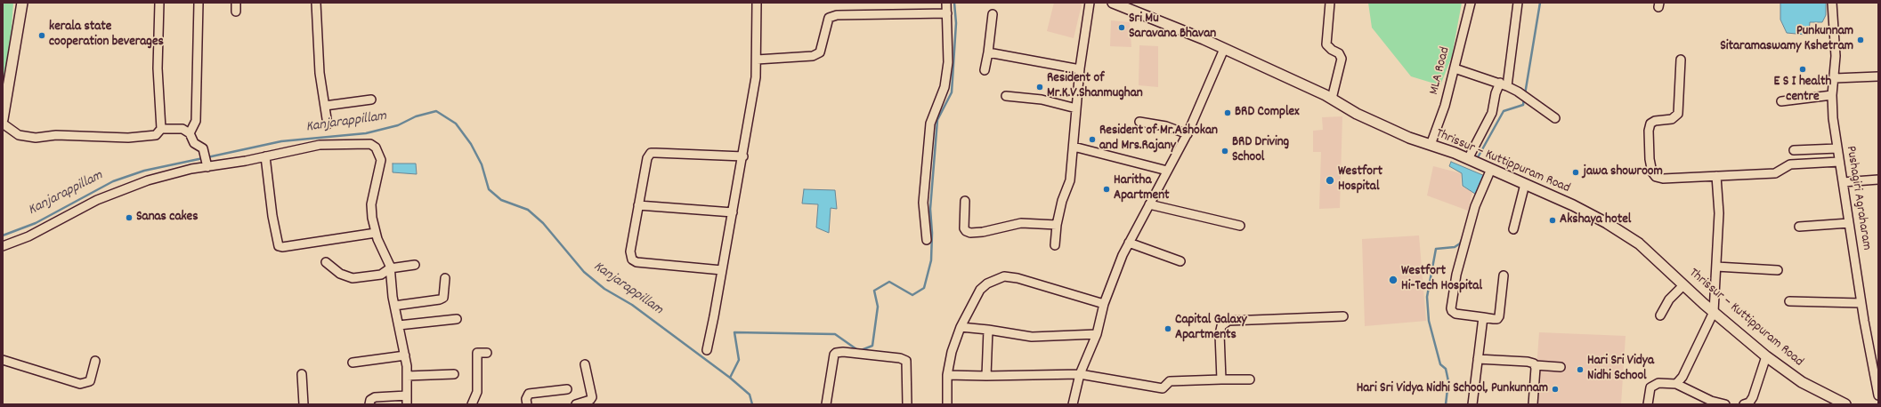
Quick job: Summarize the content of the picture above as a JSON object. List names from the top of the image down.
{
  "streets": {
    "main road": ["Thrissur – Kuttippuram Road"],
    "street": ["MLA Road", "Pushagiri Agraharam"]
  },
  "crossings": [
    ["MLA Road", "Thrissur – Kuttippuram Road"]
  ],
  "water": ["Kanjarappillam"],
  "places": [
    "Sri Mu Saravana Bhavan",
    "kerala state cooperation beverages",
    "Punkunnam Sitaramaswamy Kshetram",
    "E S I health centre",
    "Resident of Mr.K.V.Shanmughan",
    "BRD Complex",
    "Resident of Mr.Ashokan and Mrs.Rajany",
    "BRD Driving School",
    "jawa showroom",
    "Westfort Hospital",
    "Haritha Apartment",
    "Sanas cakes",
    "Akshaya hotel",
    "Westfort Hi-Tech Hospital",
    "Capital Galaxy Apartments",
    "Hari Sri Vidya Nidhi School",
    "Hari Sri Vidya Nidhi School, Punkunnam"
  ]
}
